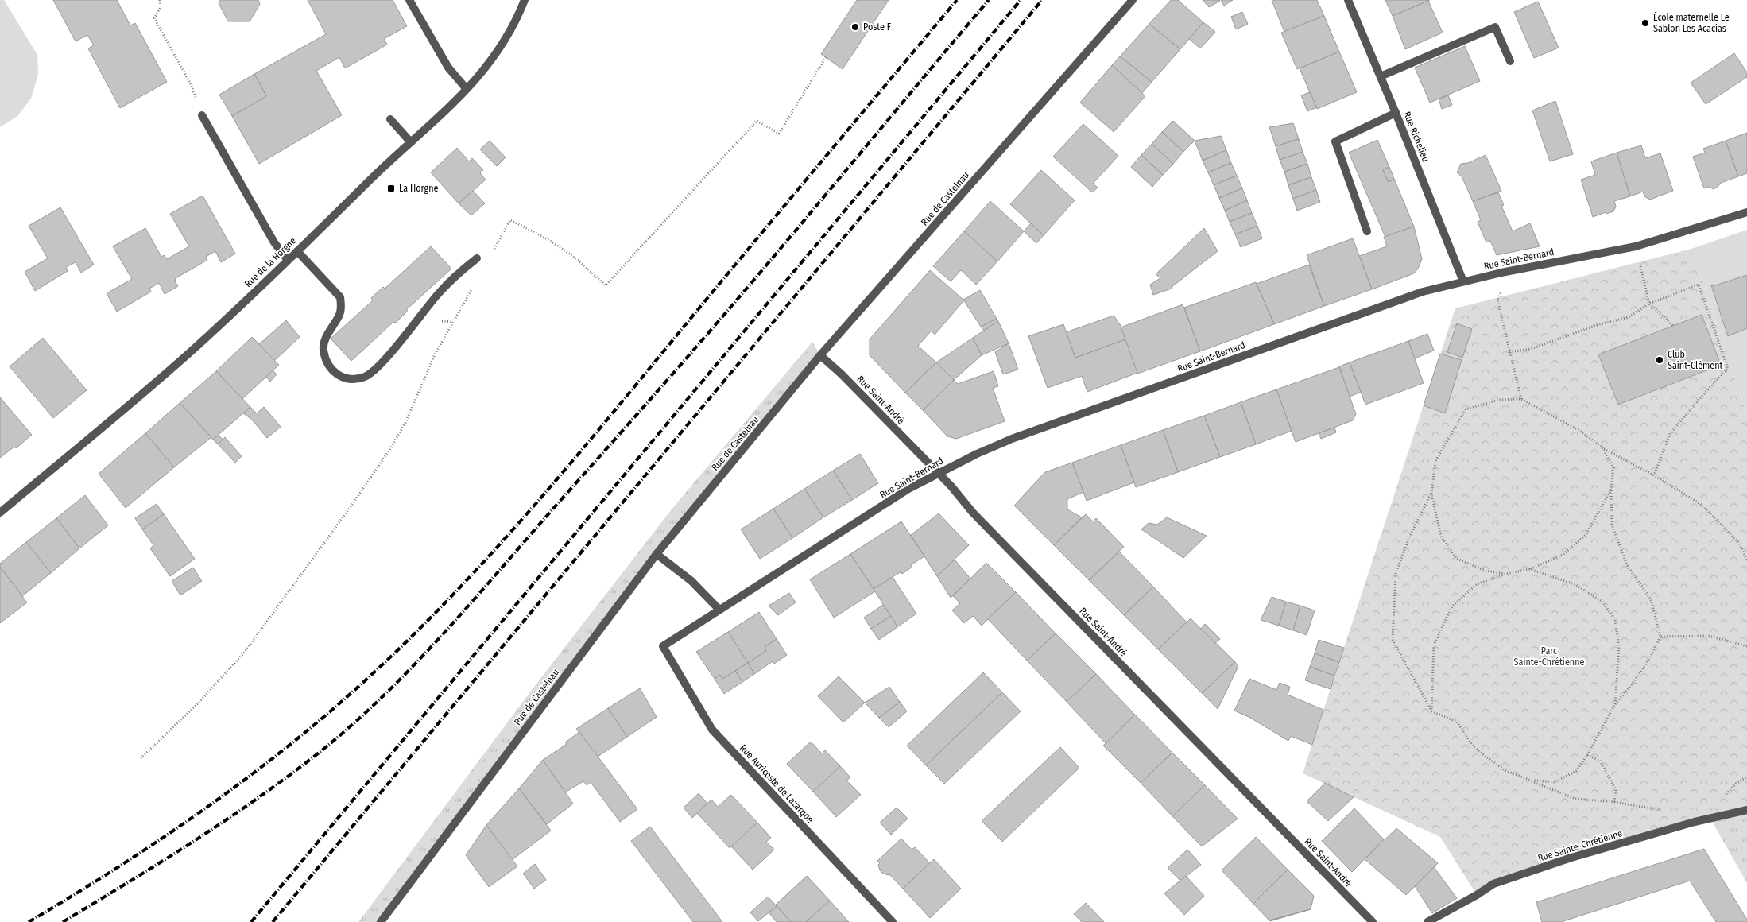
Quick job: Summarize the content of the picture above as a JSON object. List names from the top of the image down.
{
  "streets": {
    "street": [
      "Rue Richelieu",
      "Rue de Castelnau",
      "Rue Saint-Bernard",
      "Rue de la Horgne",
      "Rue Saint-André",
      "Rue Auricoste de Lazarque",
      "Rue Sainte-Chrétienne"
    ]
  },
  "crossings": [
    ["Rue Richelieu", "Rue Saint-Bernard"],
    ["Rue de Castelnau", "Rue Saint-André"],
    ["Rue Saint-Bernard", "Rue Saint-André"],
    ["Rue Saint-Bernard", "Rue Auricoste de Lazarque"]
  ],
  "parks": ["Parc Sainte-Chrétienne"],
  "places": {
    "other": ["École maternelle Le Sablon Les Acacias", "Poste F", "Club Saint-Clément"],
    "transit": ["La Horgne"]
  }
}
